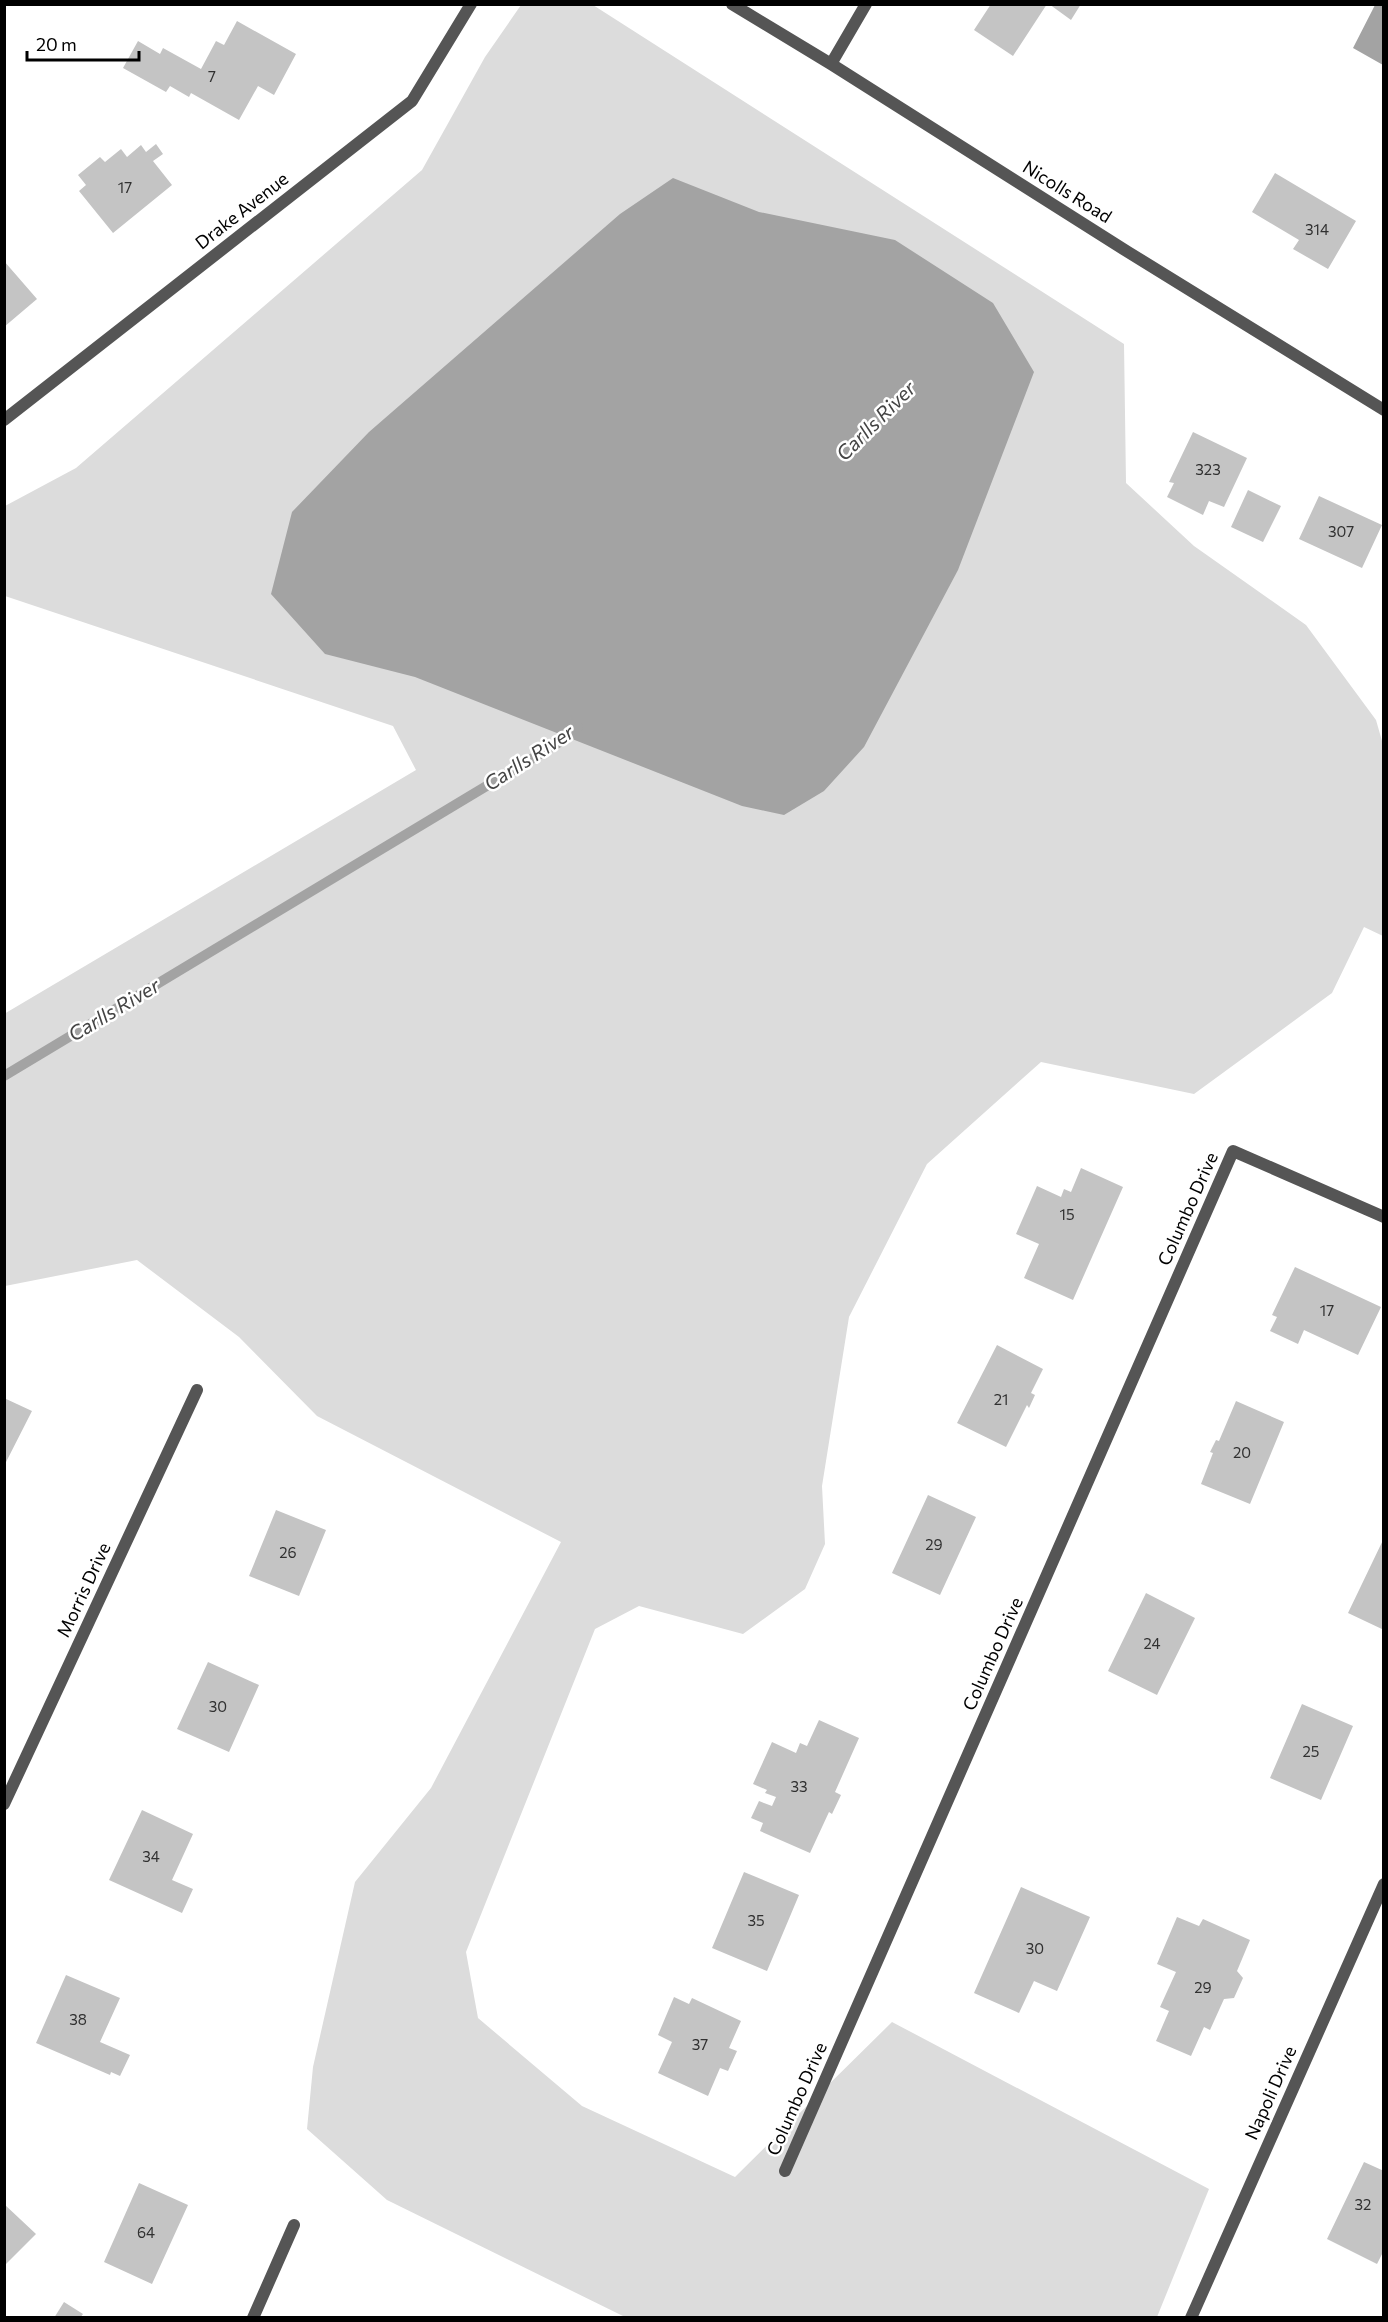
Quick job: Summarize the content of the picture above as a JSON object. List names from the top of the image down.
{
  "streets": {
    "street": [
      "Nicolls Road",
      "Drake Avenue",
      "Columbo Drive",
      "Morris Drive",
      "Napoli Drive"
    ]
  },
  "water": ["Carlls River"],
  "house_numbers": [
    "7",
    "17",
    "314",
    "323",
    "307",
    "15",
    "17",
    "21",
    "20",
    "29",
    "26",
    "24",
    "30",
    "25",
    "33",
    "34",
    "35",
    "30",
    "29",
    "38",
    "37",
    "32",
    "64"
  ],
  "scale_bar": "20 m"
}
